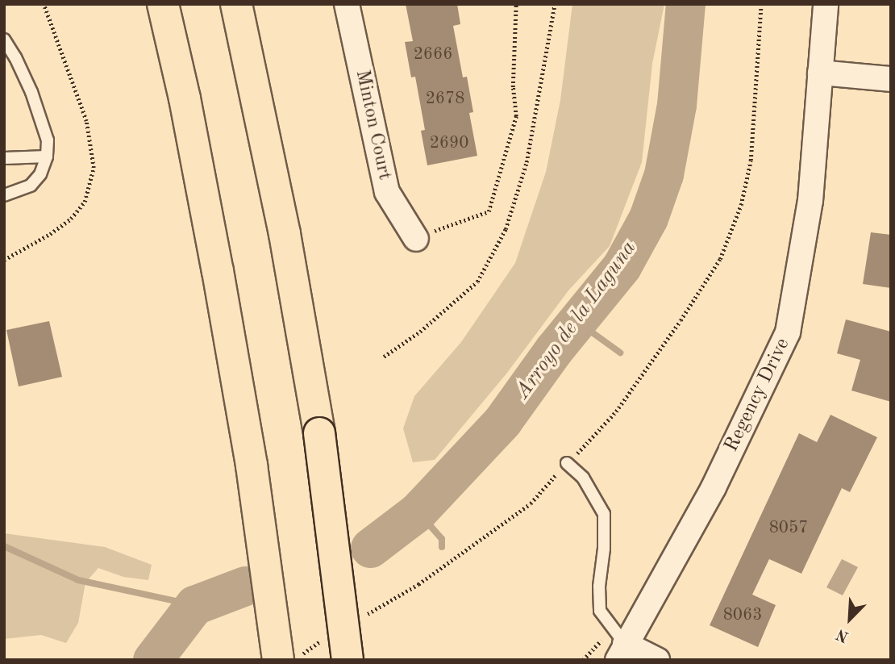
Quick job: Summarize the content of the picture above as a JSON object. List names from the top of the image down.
{
  "streets": {
    "street": ["Minton Court", "Regency Drive"]
  },
  "water": ["Arroyo de la Laguna"],
  "house_numbers": [
    "2666",
    "2678",
    "2690",
    "8057",
    "8063"
  ],
  "north": "bottom left"
}
